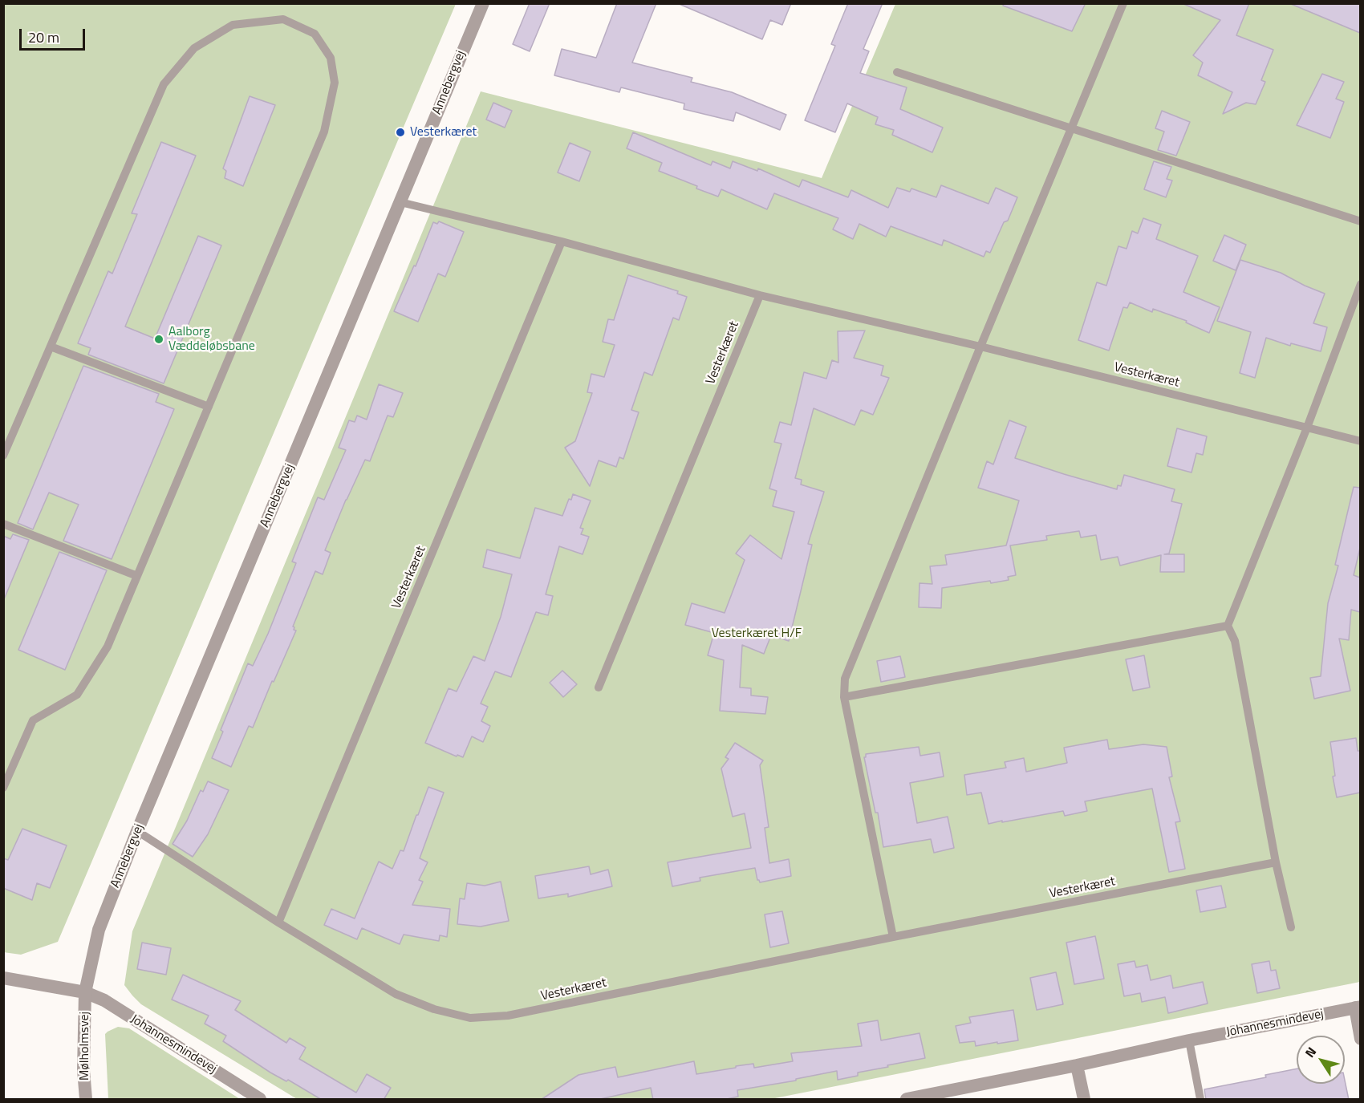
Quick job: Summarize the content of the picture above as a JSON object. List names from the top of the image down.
{
  "streets": {
    "street": ["Annebergvej", "Johannesmindevej", "Mølholmsvej"],
    "lane": ["Vesterkæret"]
  },
  "crossings": [
    ["Annebergvej", "Vesterkæret"],
    ["Annebergvej", "Johannesmindevej"],
    ["Annebergvej", "Mølholmsvej"],
    ["Johannesmindevej", "Mølholmsvej"]
  ],
  "parks": ["Vesterkæret H/F"],
  "places": ["Vesterkæret", "Aalborg Væddeløbsbane"],
  "scale_bar": "20 m",
  "north": "top left"
}
